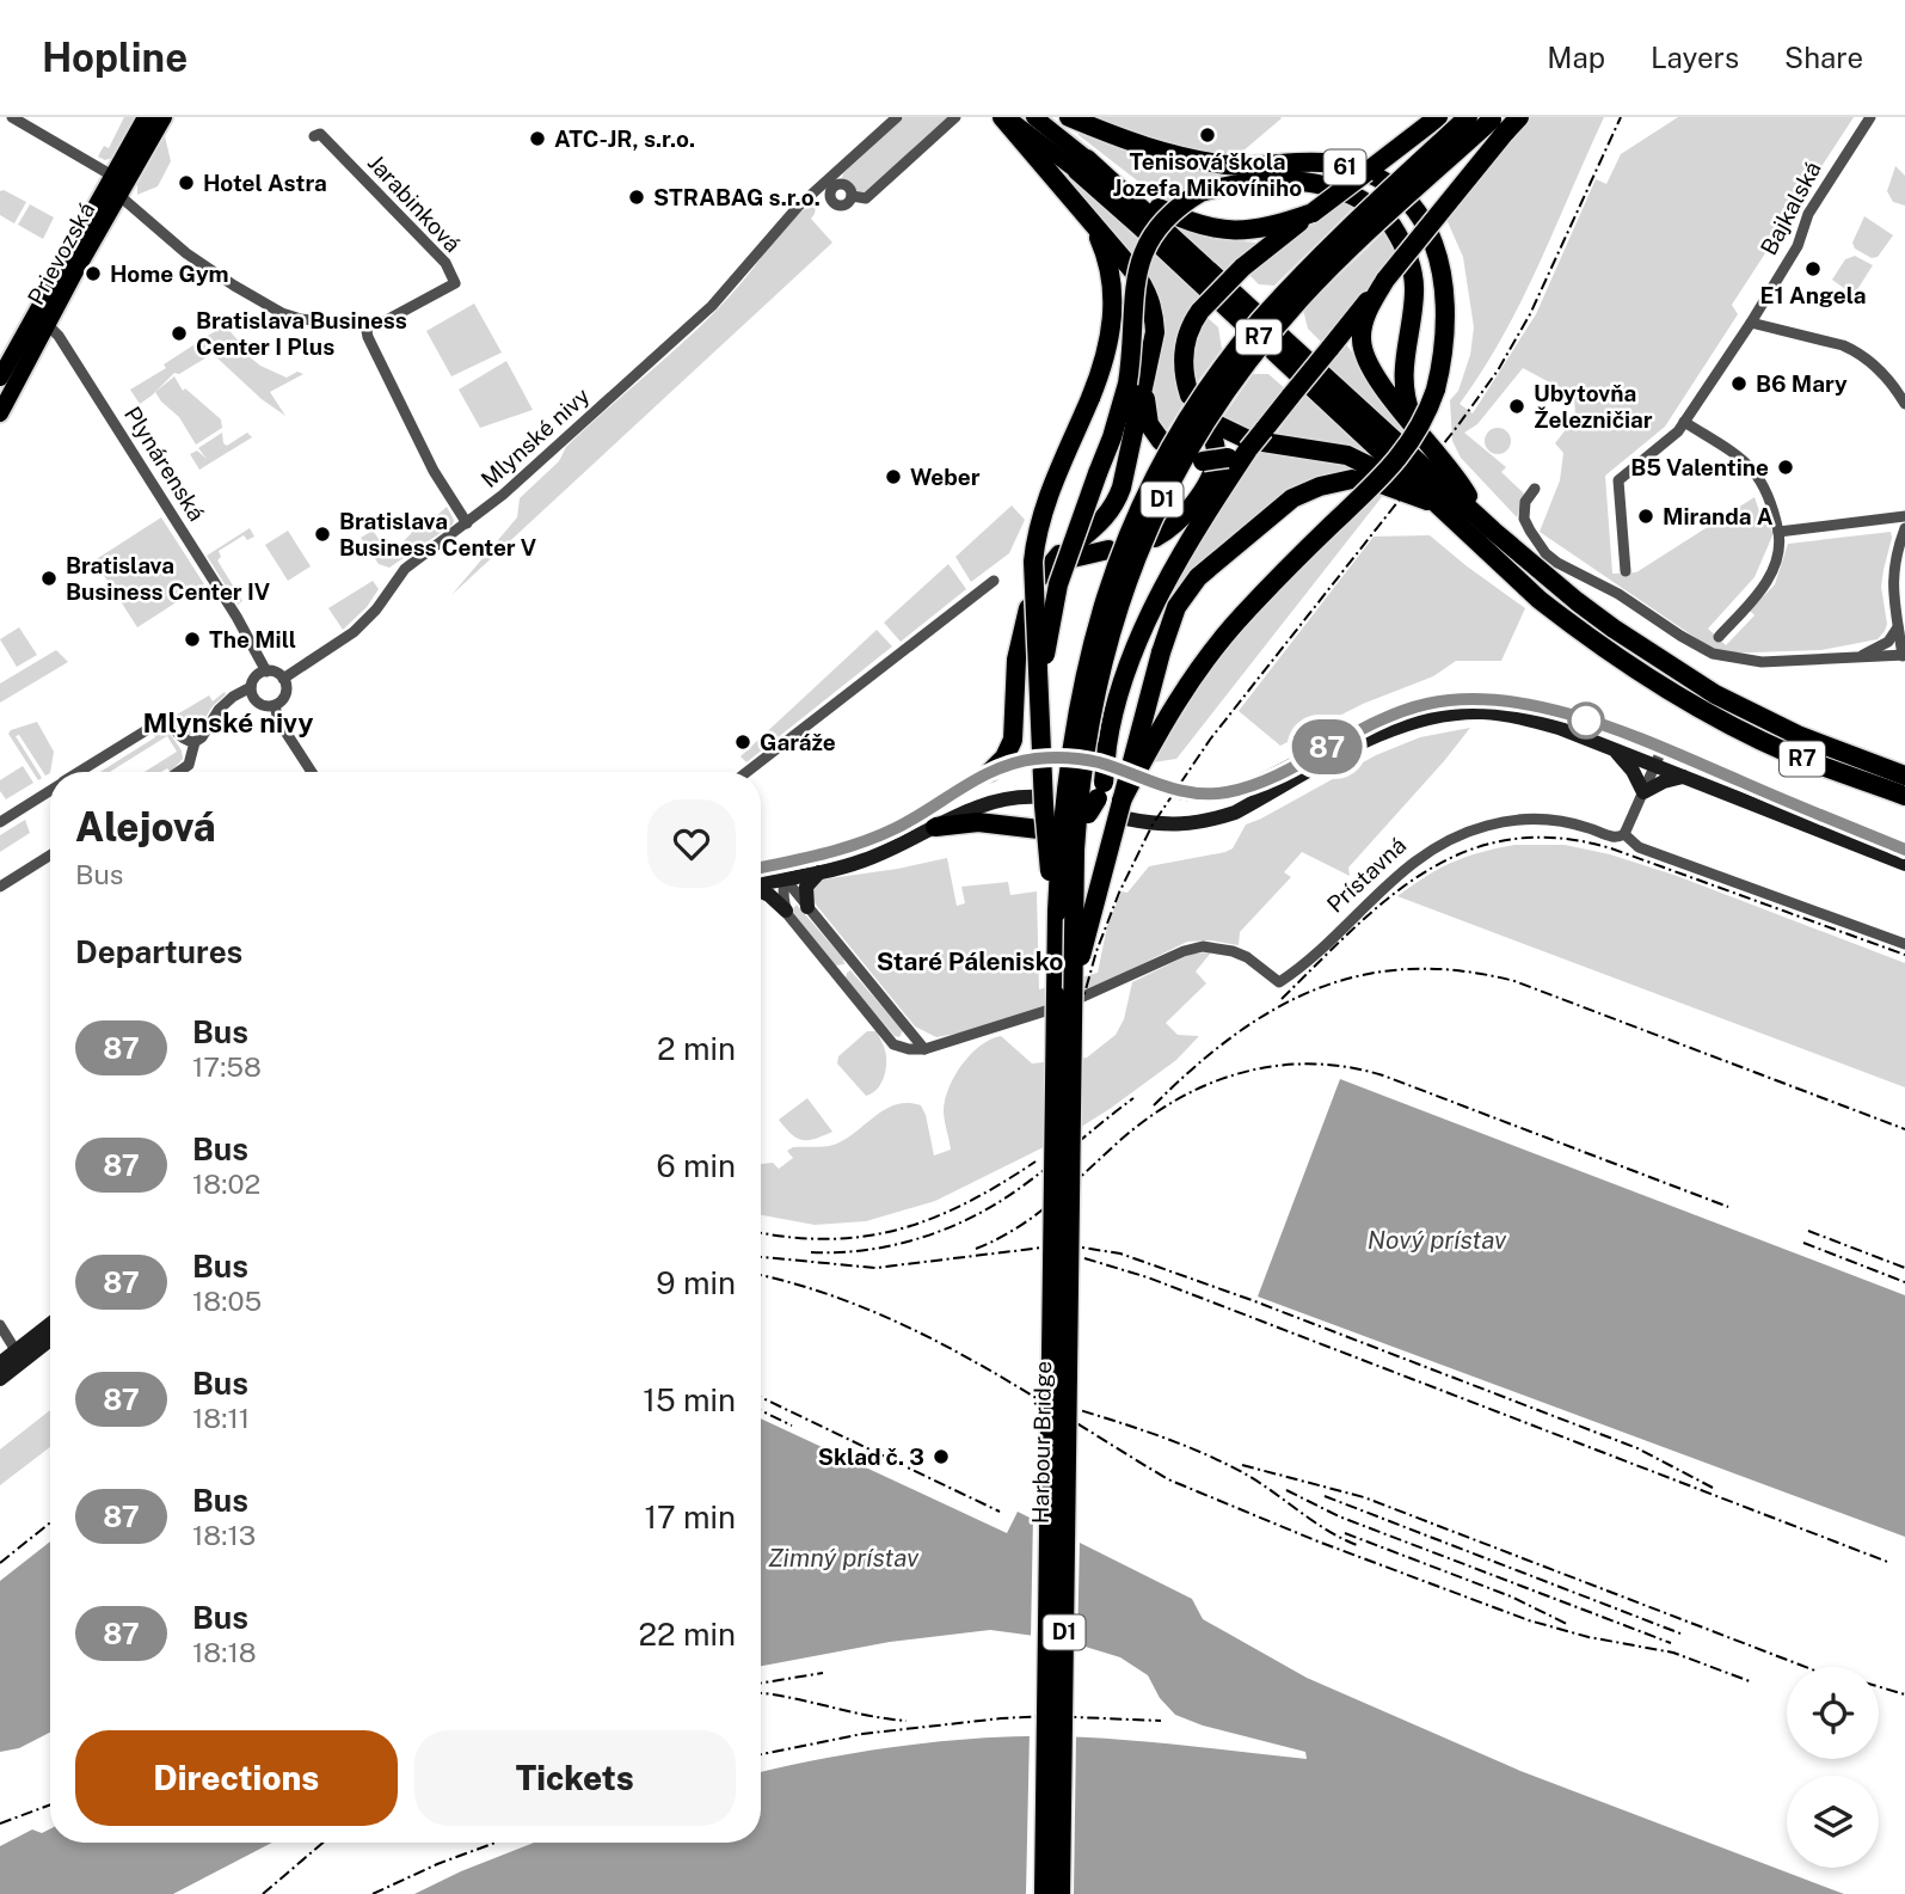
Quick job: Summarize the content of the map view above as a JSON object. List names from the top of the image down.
{
  "streets": {
    "highway": [
      "61",
      "R7",
      "D1",
      "Harbour Bridge"
    ],
    "main road": ["Prievozská"],
    "street": [
      "Jarabinková",
      "Bajkalská",
      "Mlynské nivy",
      "Plynárenská",
      "Prístavná"
    ]
  },
  "crossings": [
    ["Jarabinková", "Prievozská"],
    ["Prievozská", "Plynárenská"],
    ["Mlynské nivy", "Plynárenská"],
    ["D1", "Harbour Bridge"]
  ],
  "districts": ["Mlynské nivy", "Staré Pálenisko"],
  "water": ["Nový prístav", "Zimný prístav"],
  "places": [
    "Tenisová škola Jozefa Mikovíniho",
    "ATC-JR, s.r.o.",
    "Hotel Astra",
    "STRABAG s.r.o.",
    "E1 Angela",
    "Home Gym",
    "Bratislava Business Center I Plus",
    "B6 Mary",
    "Ubytovňa Železničiar",
    "B5 Valentine",
    "Weber",
    "Miranda A",
    "Bratislava Business Center V",
    "Bratislava Business Center IV",
    "The Mill",
    "Garáže",
    "Sklad č. 3"
  ],
  "lines": ["bus line 87"],
  "page": {
    "header": "Hopline",
    "nav": ["Map", "Layers", "Share"],
    "on_map": "87",
    "heading": [
      ["Alejová", "Bus"],
      "Departures"
    ],
    "list": [
      {
        "mark": "87",
        "name": "Bus",
        "note": "17:58",
        "value": "2 min"
      },
      {
        "mark": "87",
        "name": "Bus",
        "note": "18:02",
        "value": "6 min"
      },
      {
        "mark": "87",
        "name": "Bus",
        "note": "18:05",
        "value": "9 min"
      },
      {
        "mark": "87",
        "name": "Bus",
        "note": "18:11",
        "value": "15 min"
      },
      {
        "mark": "87",
        "name": "Bus",
        "note": "18:13",
        "value": "17 min"
      },
      {
        "mark": "87",
        "name": "Bus",
        "note": "18:18",
        "value": "22 min"
      }
    ],
    "buttons": ["Directions", "Tickets"]
  }
}
